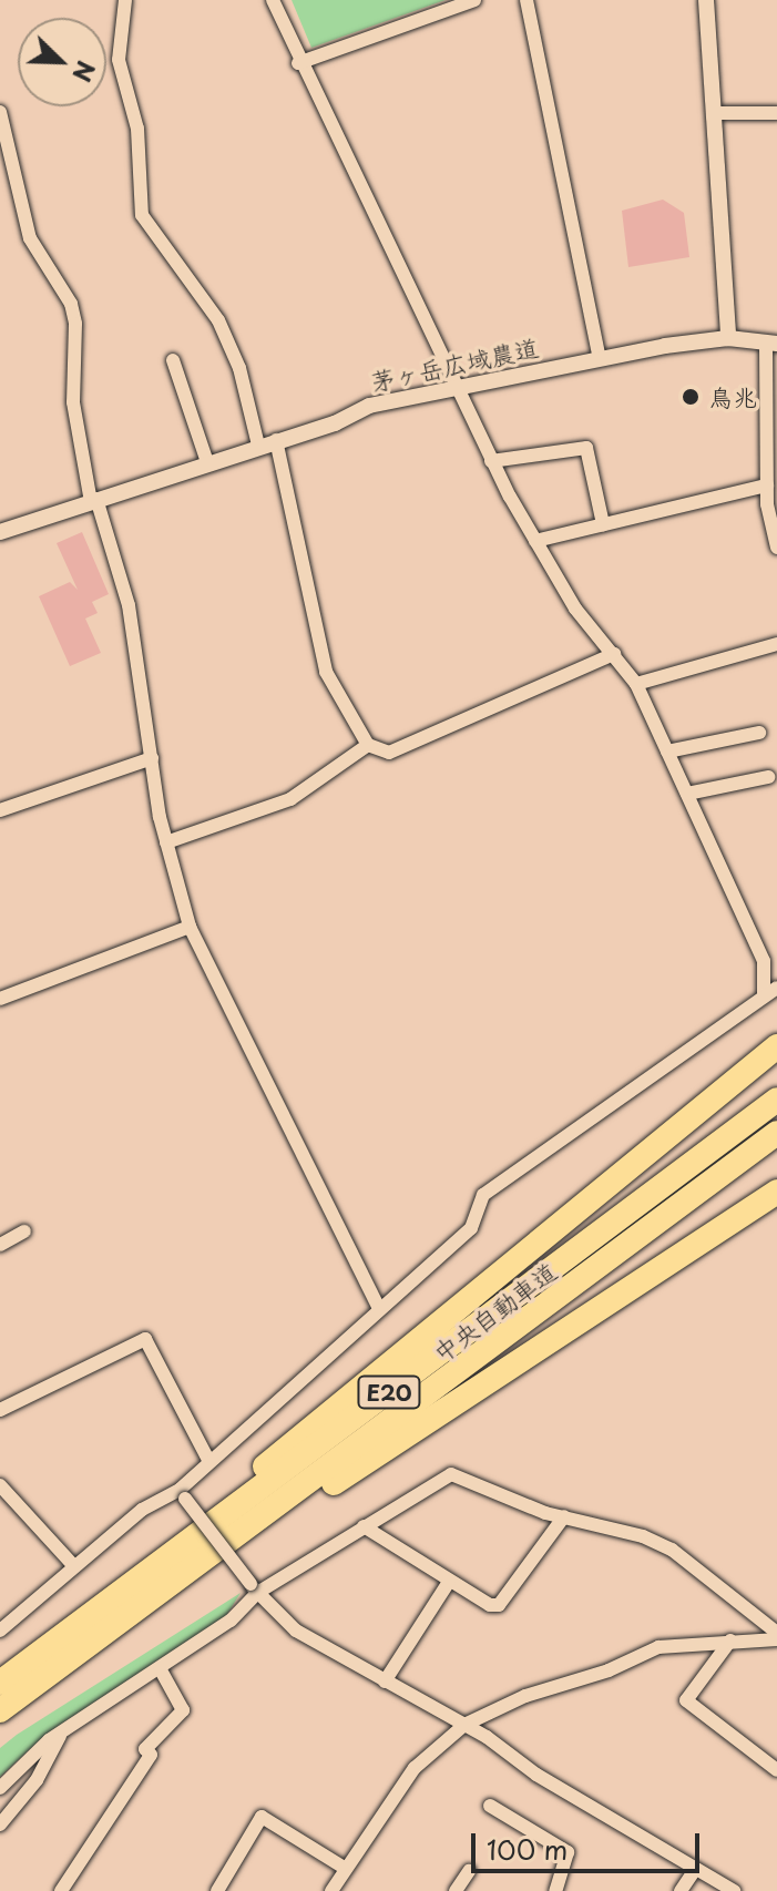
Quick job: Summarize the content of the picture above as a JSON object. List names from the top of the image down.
{
  "streets": {
    "highway": ["中央自動車道", "E20"],
    "street": ["茅ヶ岳広域農道"]
  },
  "places": ["鳥兆"],
  "scale_bar": "100 m",
  "north": "bottom right"
}
